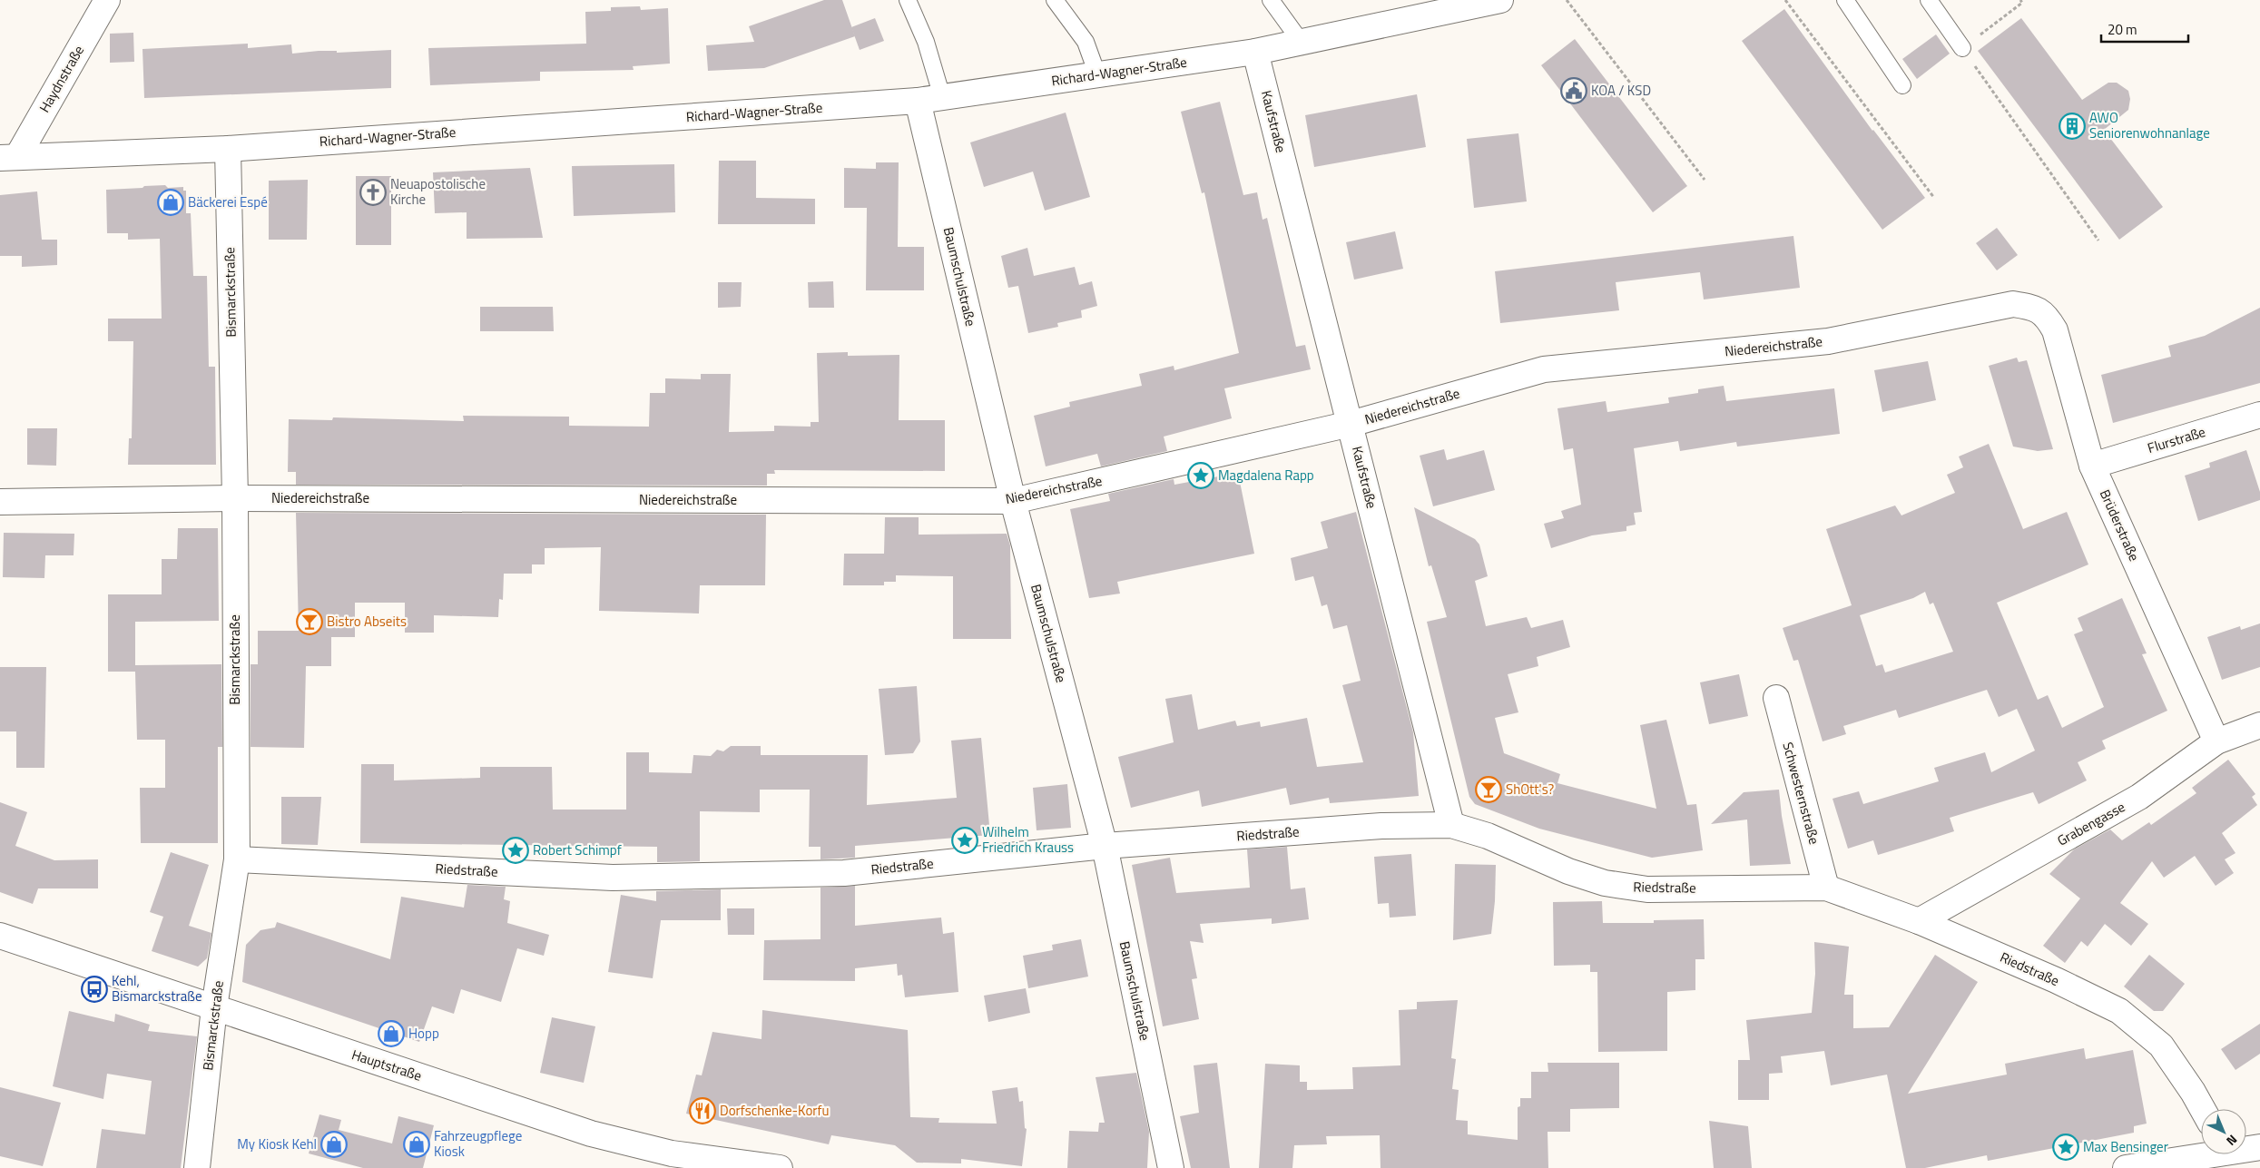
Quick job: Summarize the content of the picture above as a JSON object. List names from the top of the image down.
{
  "streets": {
    "street": [
      "Richard-Wagner-Straße",
      "Haydnstraße",
      "Kaufstraße",
      "Baumschulstraße",
      "Bismarckstraße",
      "Niedereichstraße",
      "Flurstraße",
      "Brüderstraße",
      "Schwesternstraße",
      "Grabengasse",
      "Riedstraße",
      "Hauptstraße"
    ]
  },
  "crossings": [
    ["Richard-Wagner-Straße", "Haydnstraße"],
    ["Richard-Wagner-Straße", "Kaufstraße"],
    ["Richard-Wagner-Straße", "Baumschulstraße"],
    ["Richard-Wagner-Straße", "Bismarckstraße"],
    ["Kaufstraße", "Niedereichstraße"],
    ["Kaufstraße", "Riedstraße"],
    ["Baumschulstraße", "Niedereichstraße"],
    ["Baumschulstraße", "Riedstraße"],
    ["Bismarckstraße", "Niedereichstraße"],
    ["Bismarckstraße", "Riedstraße"],
    ["Bismarckstraße", "Hauptstraße"],
    ["Niedereichstraße", "Brüderstraße"],
    ["Flurstraße", "Brüderstraße"],
    ["Brüderstraße", "Grabengasse"],
    ["Schwesternstraße", "Riedstraße"],
    ["Grabengasse", "Riedstraße"]
  ],
  "places": {
    "public building": ["KOA / KSD"],
    "building": ["AWO Seniorenwohnanlage"],
    "church": ["Neuapostolische Kirche"],
    "shop": [
      "Bäckerei Espé",
      "Hopp",
      "My Kiosk Kehl",
      "Fahrzeugpflege Kiosk"
    ],
    "place": [
      "Magdalena Rapp",
      "Wilhelm Friedrich Krauss",
      "Robert Schimpf",
      "Max Bensinger"
    ],
    "bar": ["Bistro Abseits", "ShOtt's?"],
    "bus stop": ["Kehl, Bismarckstraße"],
    "restaurant": ["Dorfschenke-Korfu"]
  },
  "scale_bar": "20 m",
  "north": "bottom right"
}
